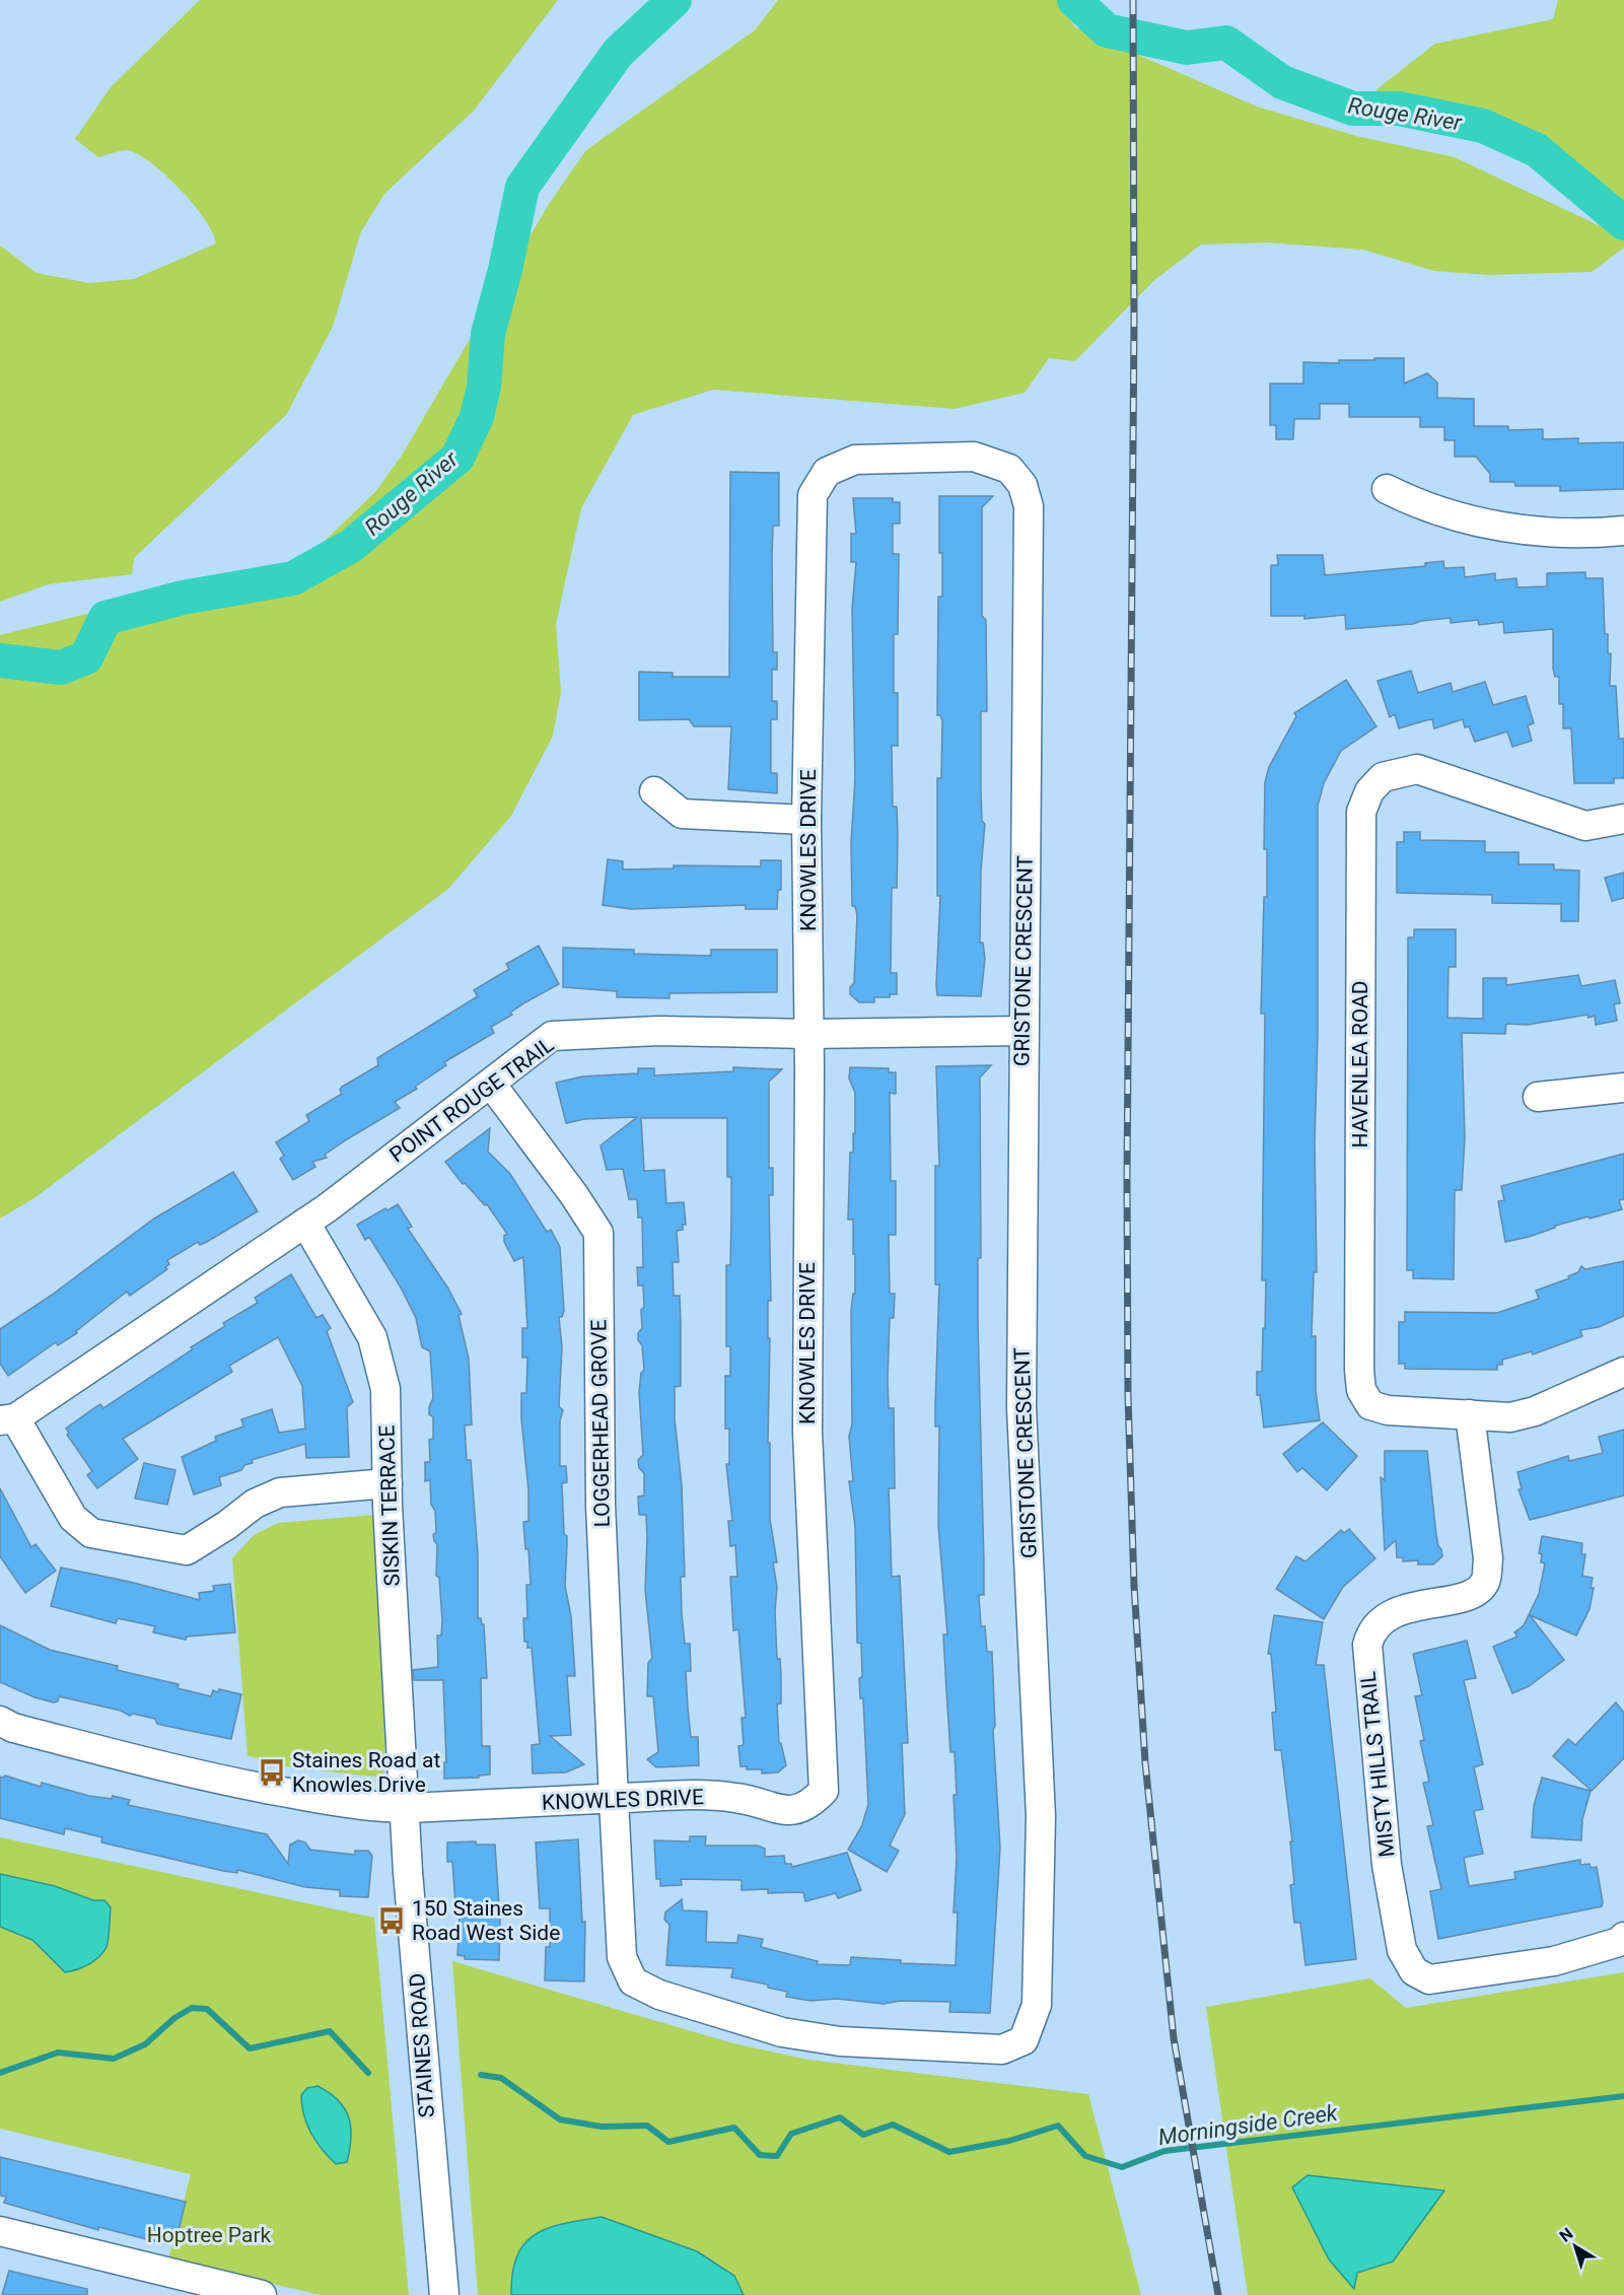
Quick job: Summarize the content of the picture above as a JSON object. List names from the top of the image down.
{
  "streets": {
    "street": [
      "KNOWLES DRIVE",
      "GRISTONE CRESCENT",
      "HAVENLEA ROAD",
      "POINT ROUGE TRAIL",
      "LOGGERHEAD GROVE",
      "SISKIN TERRACE",
      "MISTY HILLS TRAIL",
      "STAINES ROAD"
    ]
  },
  "crossings": [
    ["KNOWLES DRIVE", "GRISTONE CRESCENT"],
    ["KNOWLES DRIVE", "POINT ROUGE TRAIL"],
    ["KNOWLES DRIVE", "LOGGERHEAD GROVE"],
    ["KNOWLES DRIVE", "SISKIN TERRACE"],
    ["KNOWLES DRIVE", "STAINES ROAD"],
    ["GRISTONE CRESCENT", "POINT ROUGE TRAIL"],
    ["GRISTONE CRESCENT", "LOGGERHEAD GROVE"],
    ["HAVENLEA ROAD", "MISTY HILLS TRAIL"],
    ["POINT ROUGE TRAIL", "LOGGERHEAD GROVE"],
    ["POINT ROUGE TRAIL", "SISKIN TERRACE"],
    ["SISKIN TERRACE", "STAINES ROAD"]
  ],
  "water": ["Rouge River", "Morningside Creek"],
  "parks": ["Hoptree Park"],
  "places": {
    "bus stop": ["Staines Road at Knowles Drive", "150 Staines Road West Side"]
  },
  "north": "top left"
}
